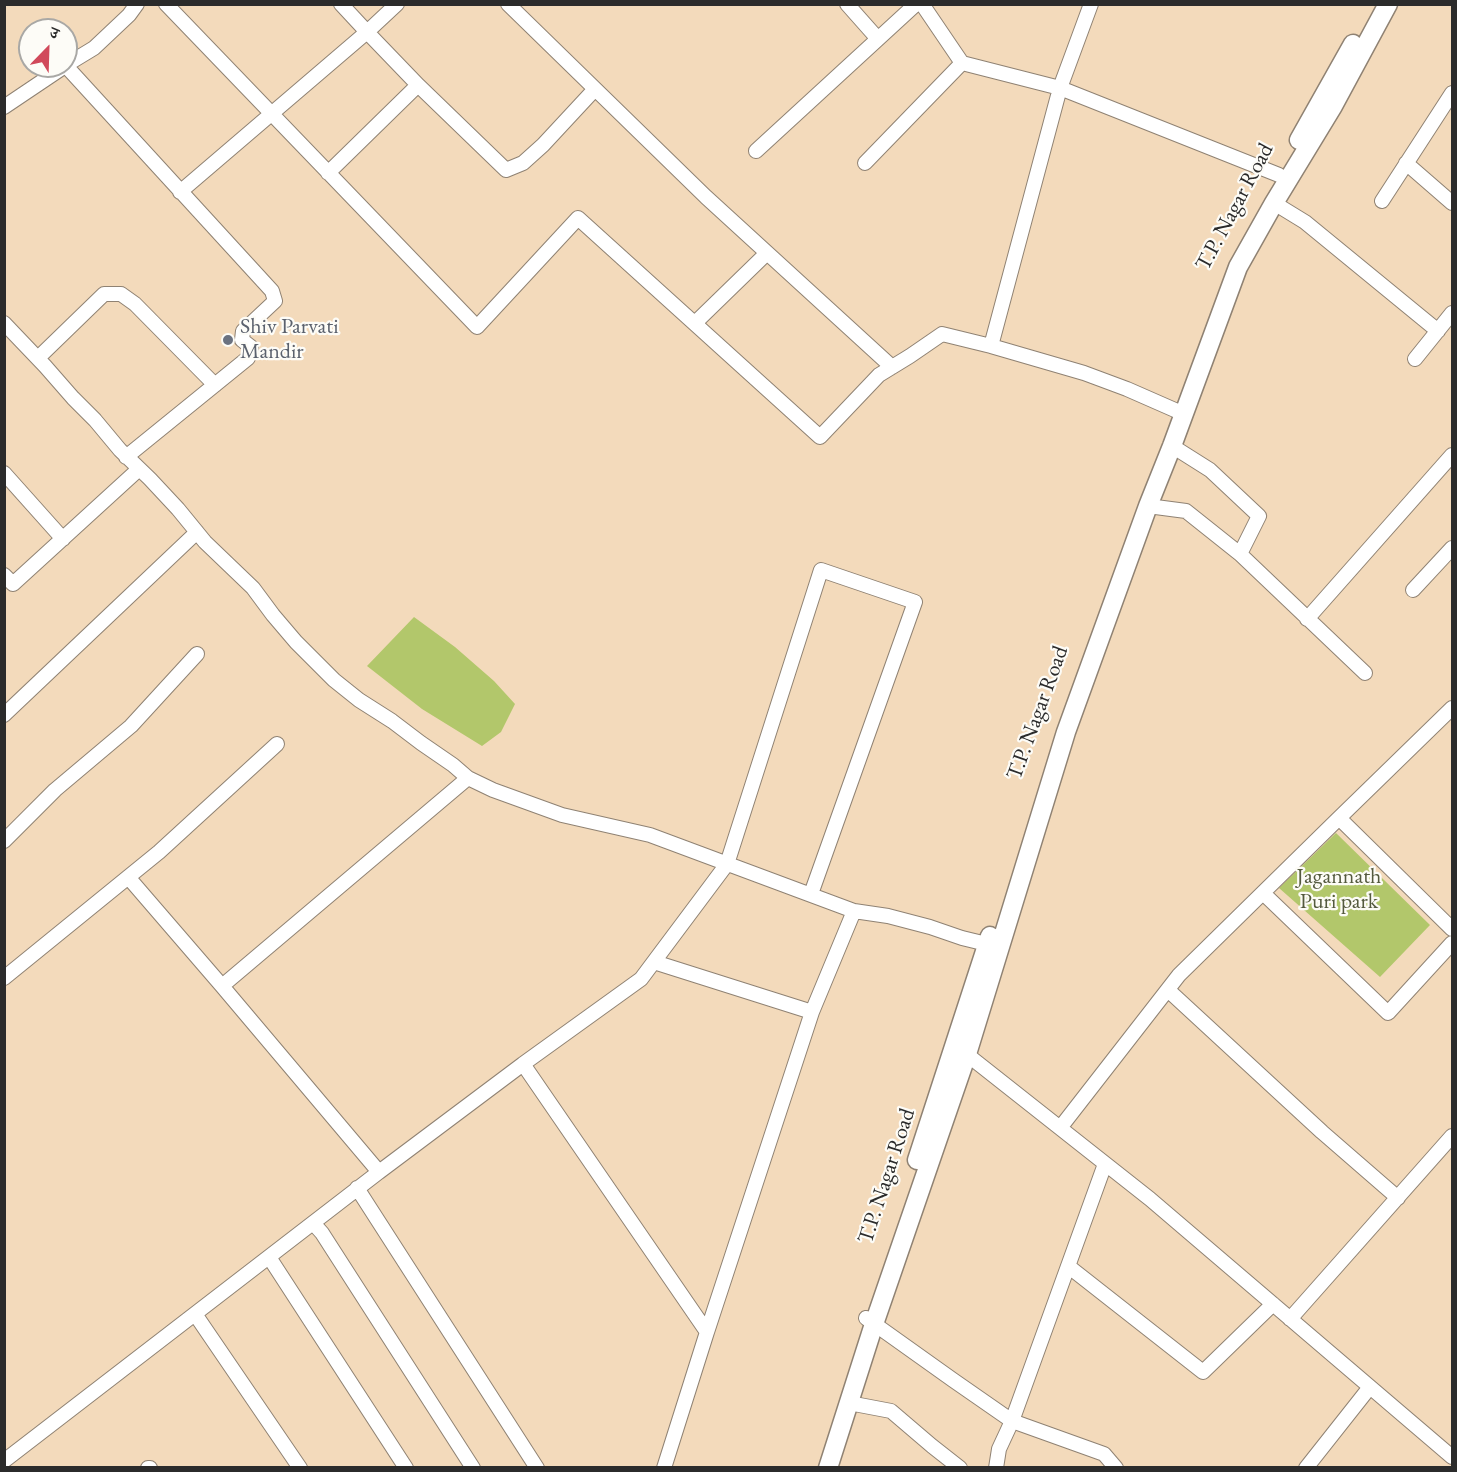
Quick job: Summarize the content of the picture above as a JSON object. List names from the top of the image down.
{
  "streets": {
    "main road": ["T.P. Nagar Road"]
  },
  "parks": ["Jagannath Puri park"],
  "places": ["Shiv Parvati Mandir"],
  "north": "top right"
}
